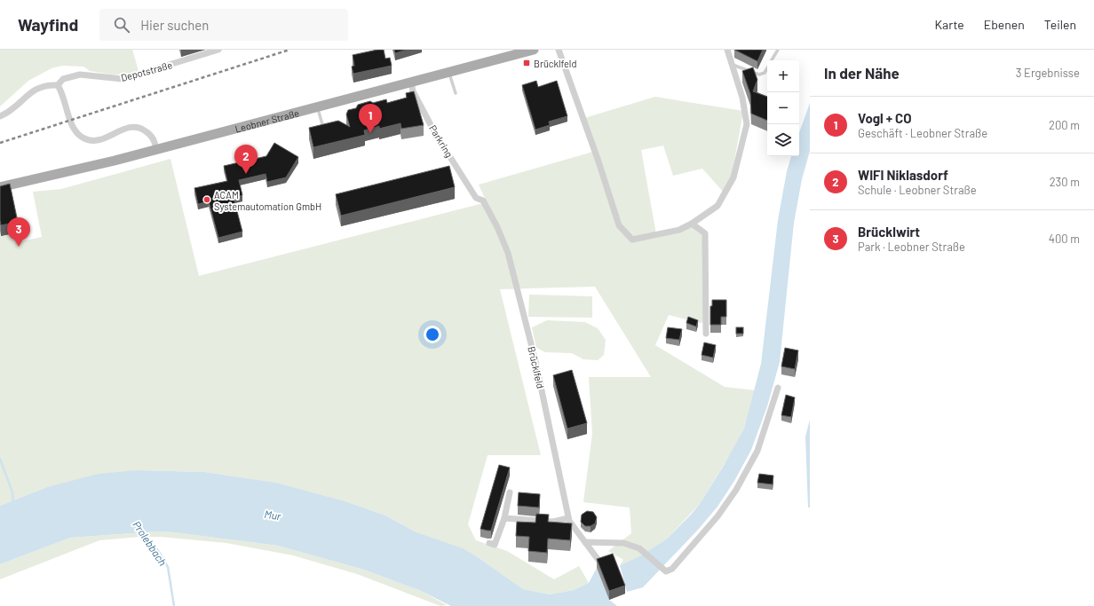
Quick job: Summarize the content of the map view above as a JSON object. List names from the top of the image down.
{
  "streets": {
    "main road": ["Leobner Straße"],
    "street": ["Depotstraße", "Parkring", "Brücklfeld"]
  },
  "crossings": [
    ["Leobner Straße", "Parkring"],
    ["Parkring", "Brücklfeld"]
  ],
  "water": ["Mur", "Prolebbach"],
  "places": {
    "transit": ["Brücklfeld"],
    "other": ["ACAM Systemautomation GmbH"]
  },
  "page": {
    "header": "Wayfind",
    "search": "Hier suchen",
    "nav": ["Karte", "Ebenen", "Teilen"],
    "heading": ["In der Nähe", "3 Ergebnisse"],
    "map_buttons": ["+", "−"],
    "list": [
      {
        "mark": "1",
        "name": "Vogl + CO",
        "note": "Geschäft · Leobner Straße",
        "value": "200 m"
      },
      {
        "mark": "2",
        "name": "WIFI Niklasdorf",
        "note": "Schule · Leobner Straße",
        "value": "230 m"
      },
      {
        "mark": "3",
        "name": "Brücklwirt",
        "note": "Park · Leobner Straße",
        "value": "400 m"
      }
    ],
    "pins": ["1", "2", "3"]
  }
}
